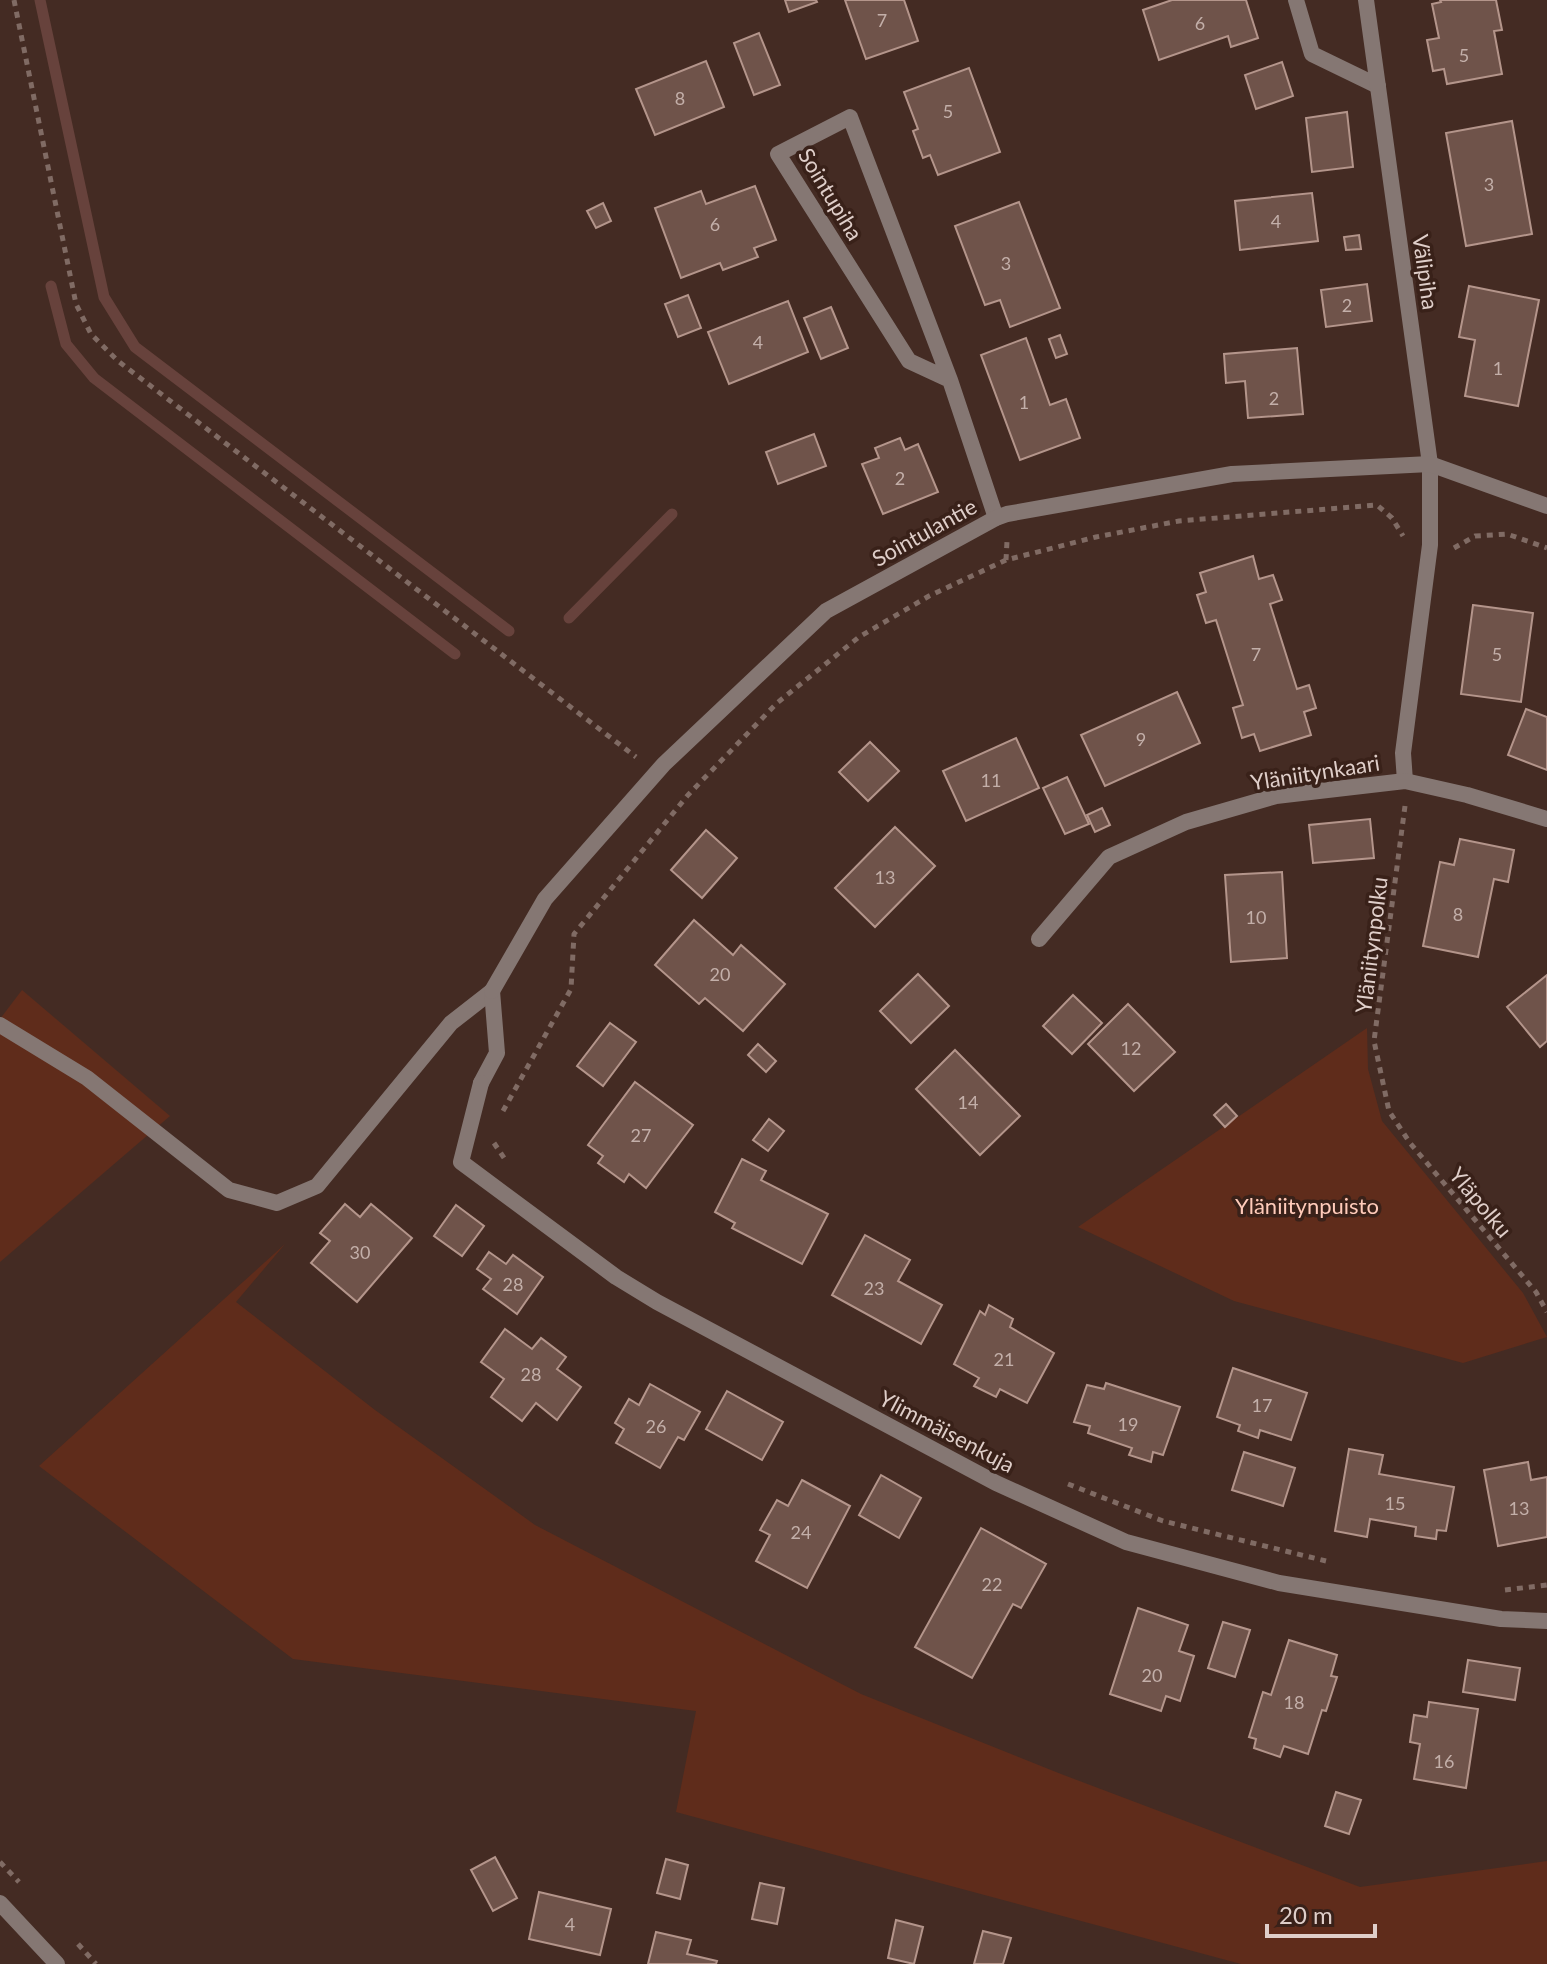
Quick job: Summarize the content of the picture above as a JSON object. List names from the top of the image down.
{
  "streets": {
    "street": [
      "Sointupiha",
      "Välipiha",
      "Sointulantie",
      "Yläniitynkaari",
      "Ylimmäisenkuja"
    ],
    "path": ["Yläniitynpolku", "Yläpolku"]
  },
  "crossings": [
    ["Sointupiha", "Sointulantie"],
    ["Välipiha", "Sointulantie"],
    ["Välipiha", "Yläniitynkaari"],
    ["Sointulantie", "Yläniitynkaari"],
    ["Sointulantie", "Ylimmäisenkuja"],
    ["Yläniitynkaari", "Yläniitynpolku"],
    ["Yläniitynpolku", "Yläpolku"]
  ],
  "parks": ["Yläniitynpuisto"],
  "house_numbers": [
    "7",
    "6",
    "5",
    "8",
    "5",
    "3",
    "4",
    "6",
    "3",
    "2",
    "4",
    "1",
    "2",
    "1",
    "2",
    "7",
    "5",
    "9",
    "11",
    "13",
    "8",
    "10",
    "20",
    "12",
    "14",
    "27",
    "30",
    "28",
    "23",
    "21",
    "28",
    "17",
    "19",
    "26",
    "15",
    "13",
    "24",
    "22",
    "20",
    "18",
    "16",
    "4"
  ],
  "scale_bar": "20 m"
}
